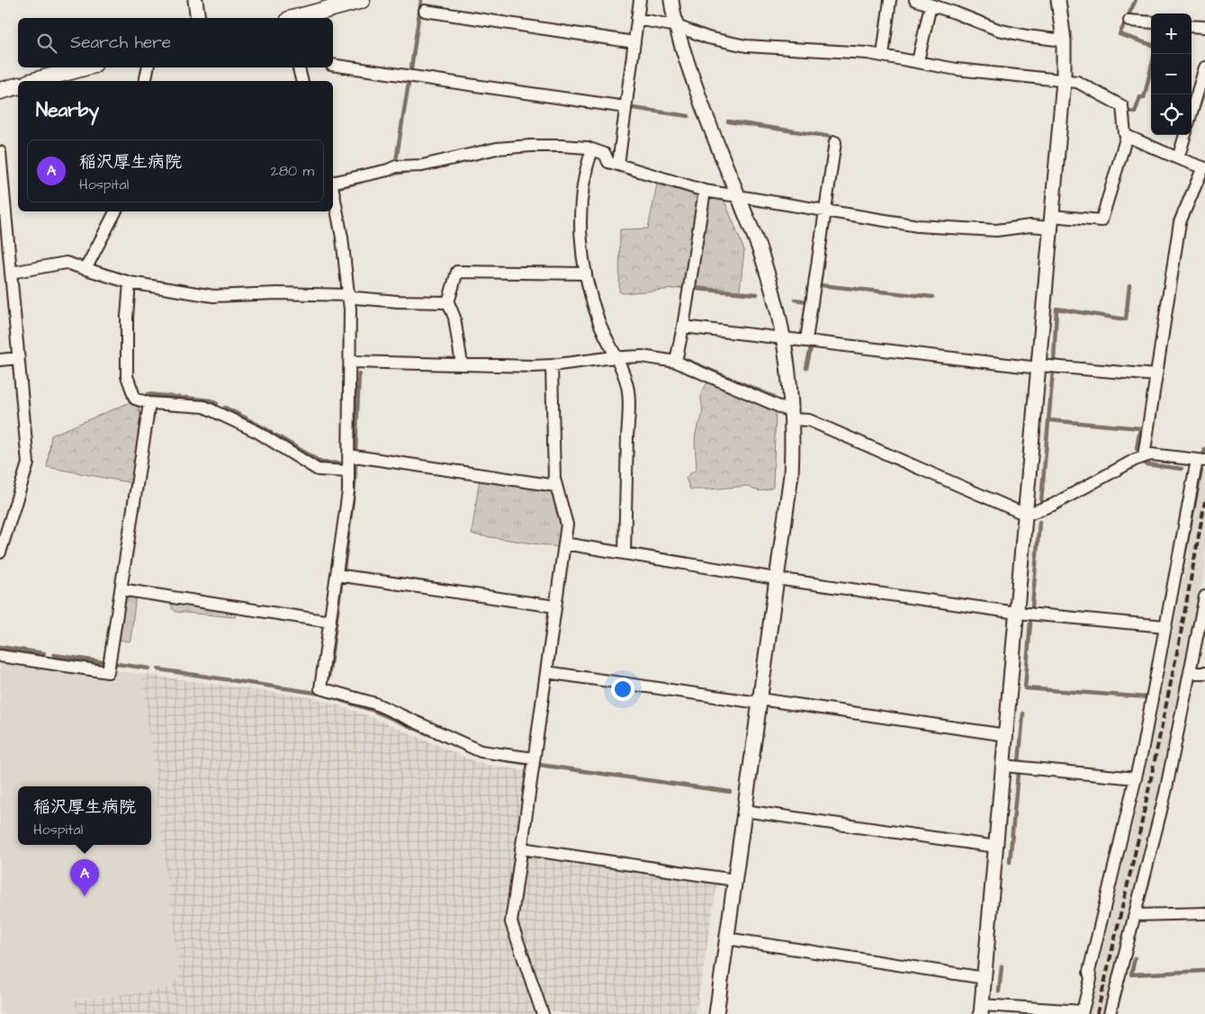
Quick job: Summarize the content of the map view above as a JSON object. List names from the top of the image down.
{
  "page": {
    "map_buttons": ["+", "−"],
    "search": "Search here",
    "heading": "Nearby",
    "list": [
      {
        "mark": "A",
        "name": "稲沢厚生病院",
        "note": "Hospital",
        "value": "280 m"
      }
    ],
    "popup": ["稲沢厚生病院", "Hospital"],
    "pins": "A"
  }
}
